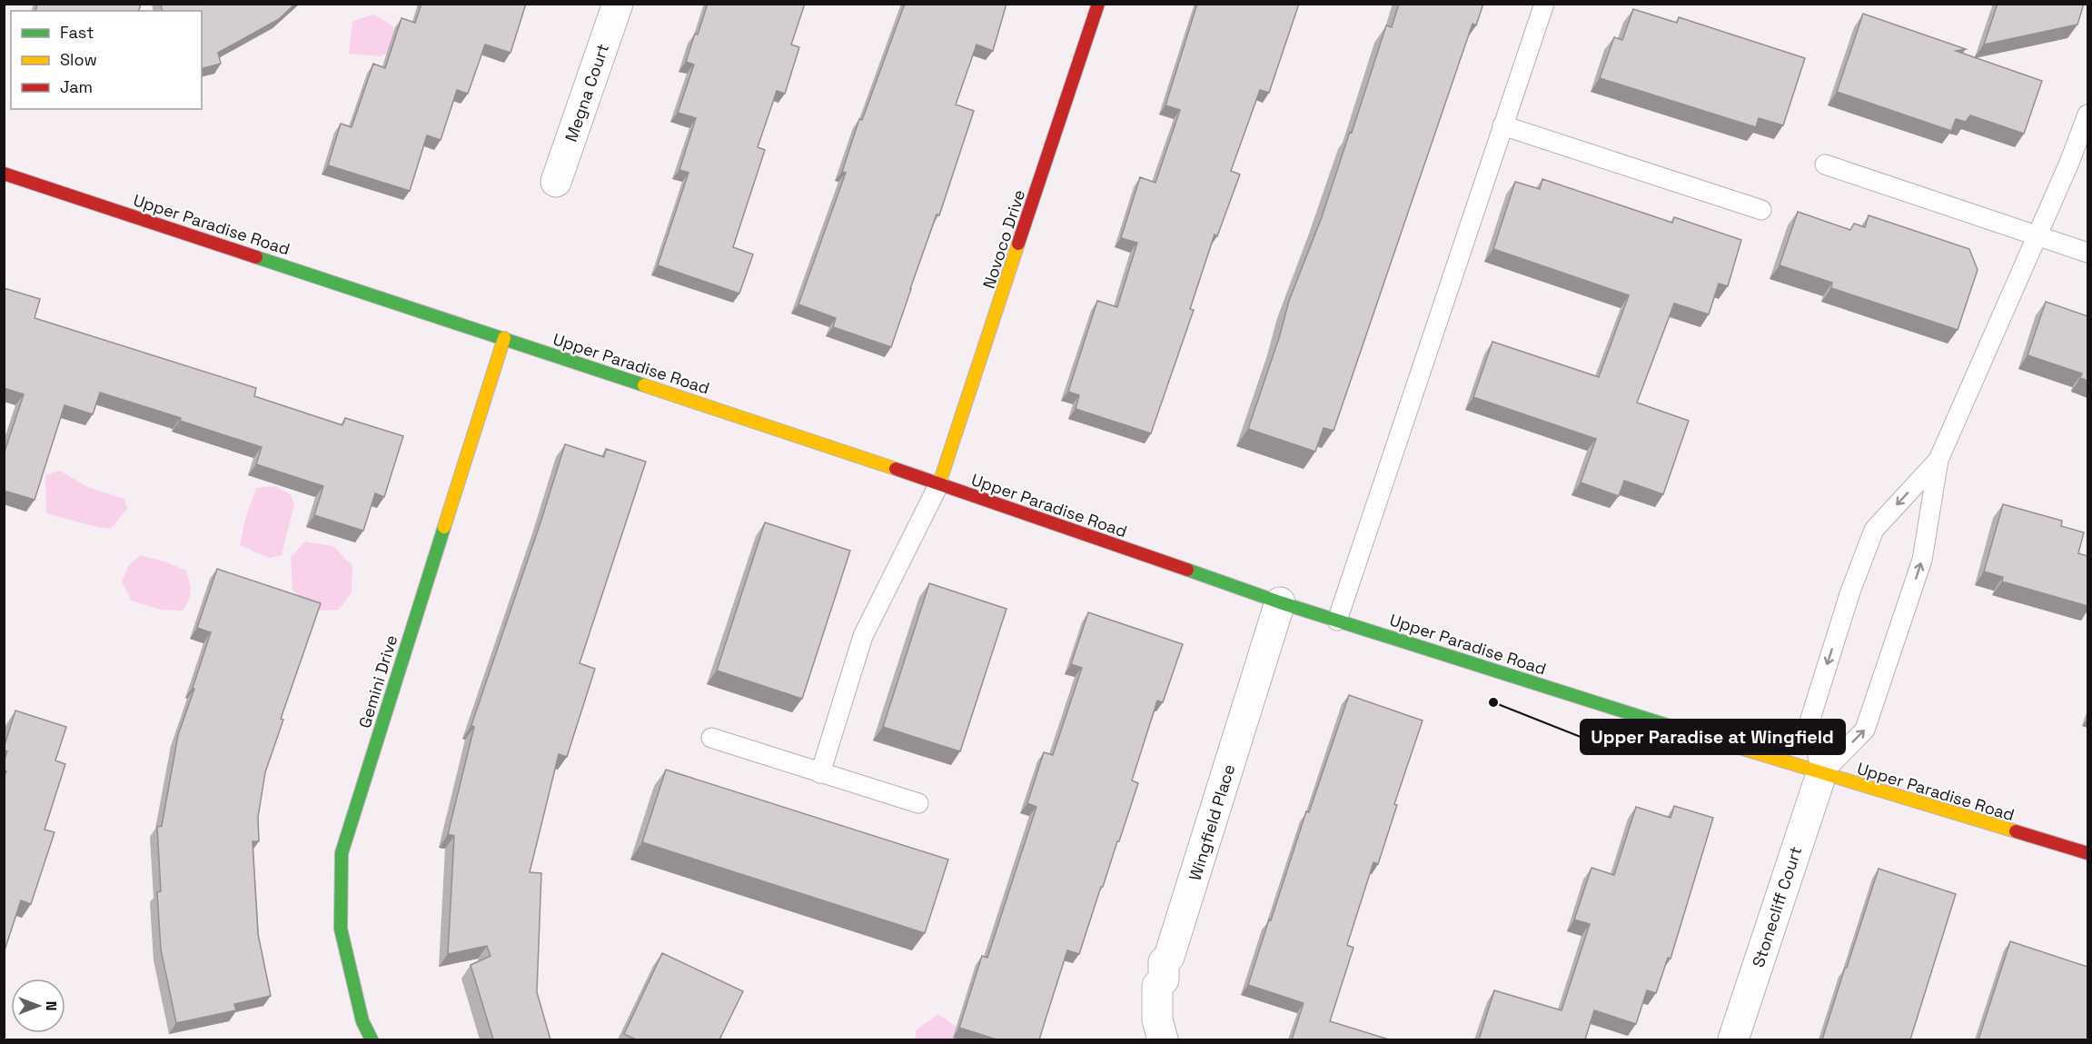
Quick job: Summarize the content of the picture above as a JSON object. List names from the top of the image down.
{
  "streets": {
    "main road": ["Upper Paradise Road", "Novoco Drive", "Gemini Drive"],
    "street": ["Megna Court", "Wingfield Place", "Stonecliff Court"]
  },
  "crossings": [
    ["Upper Paradise Road", "Novoco Drive"],
    ["Upper Paradise Road", "Gemini Drive"],
    ["Upper Paradise Road", "Wingfield Place"],
    ["Upper Paradise Road", "Stonecliff Court"]
  ],
  "places": ["Upper Paradise at Wingfield"],
  "legend": ["Fast", "Slow", "Jam"],
  "north": "right"
}
